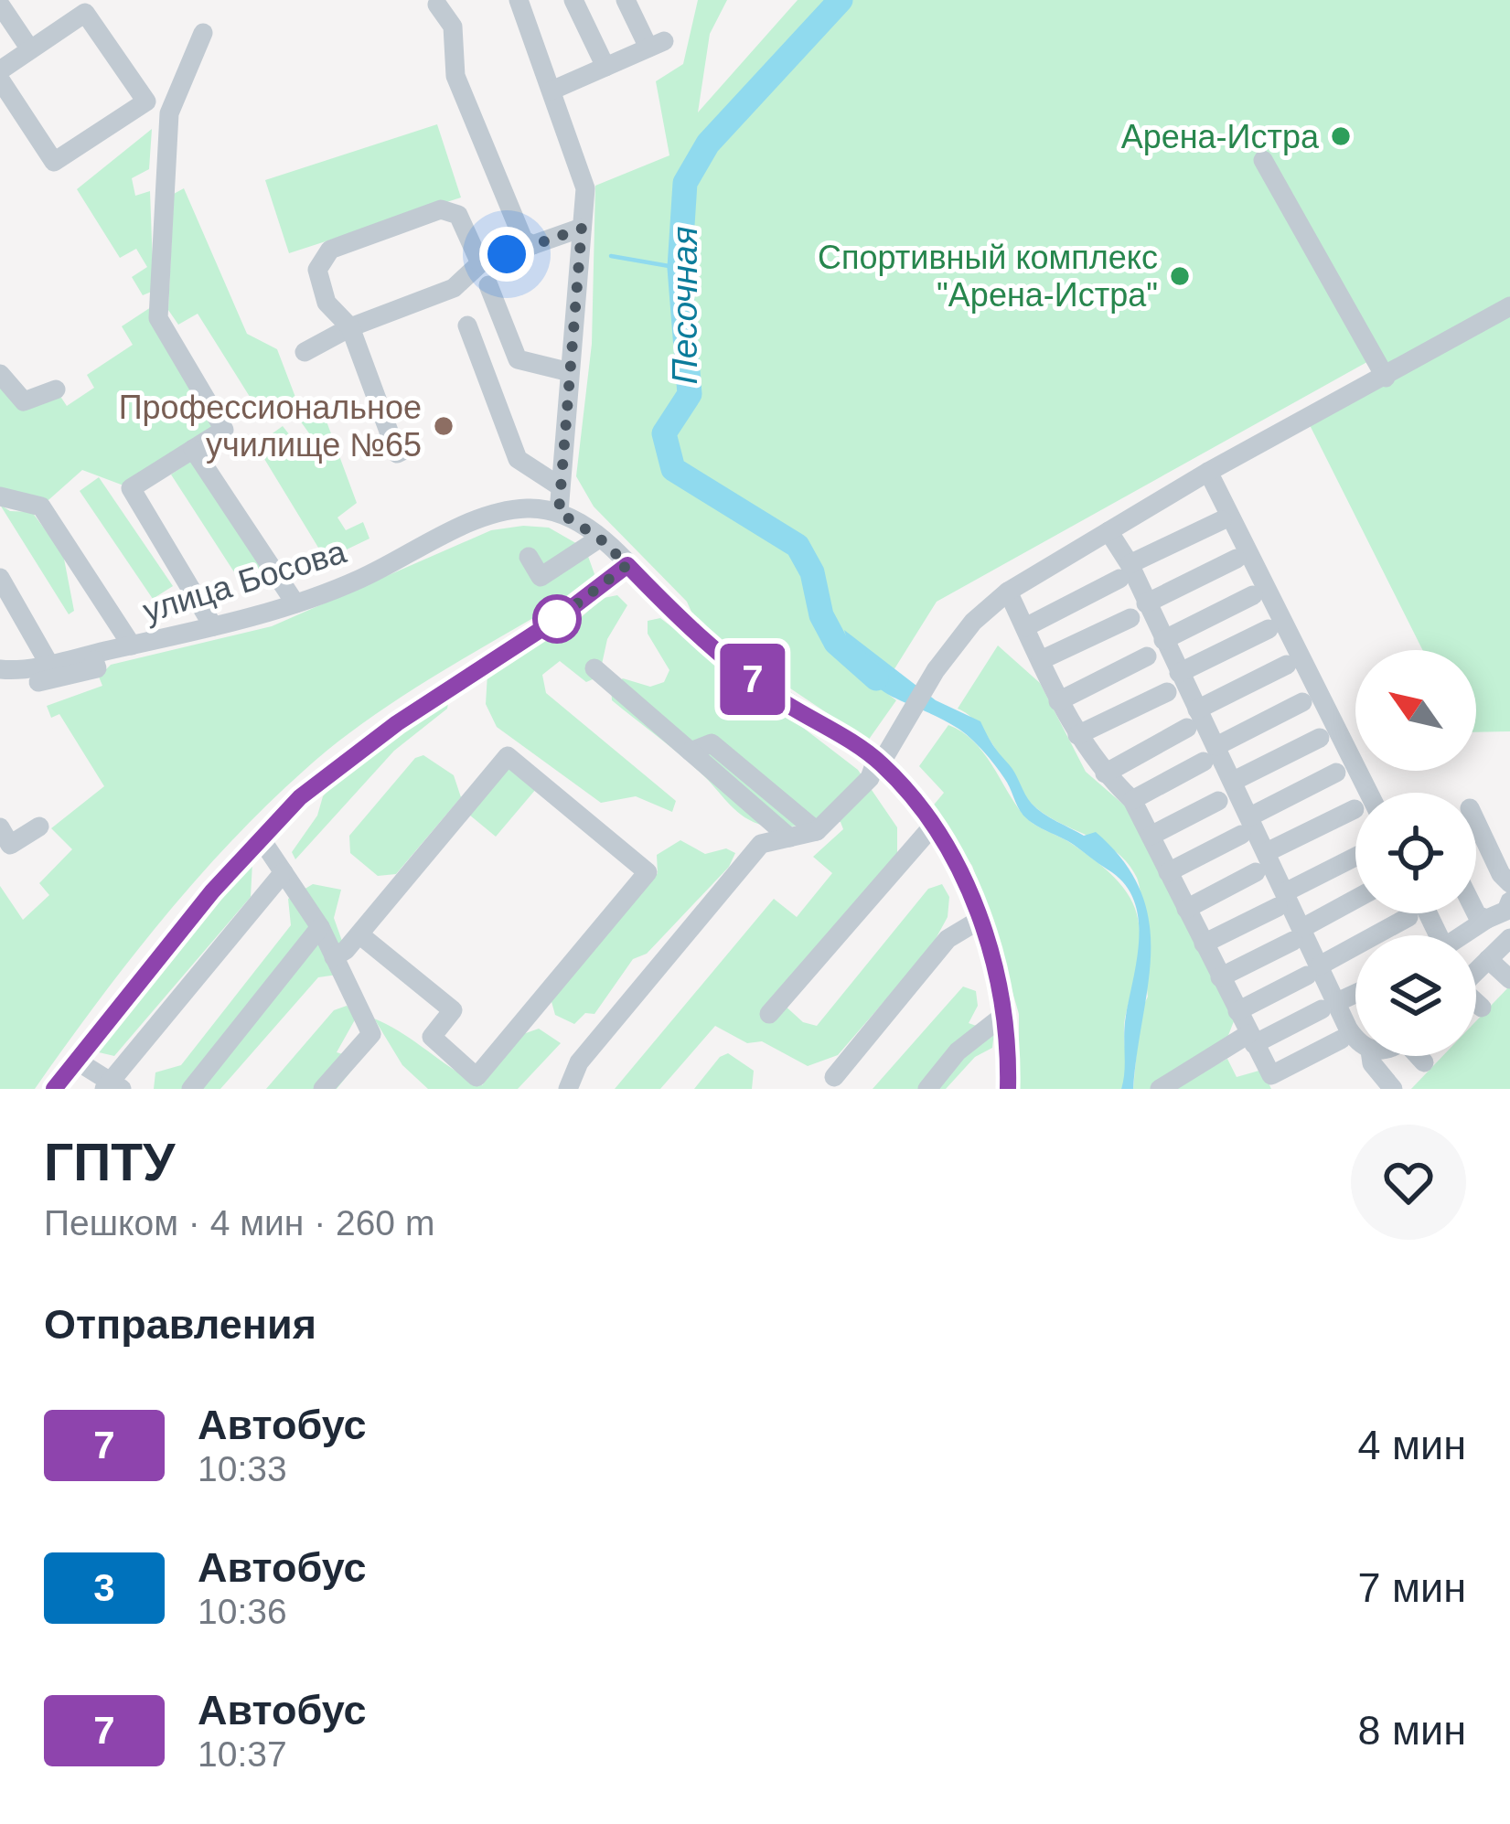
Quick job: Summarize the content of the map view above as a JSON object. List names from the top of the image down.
{
  "streets": {
    "street": ["улица Босова"]
  },
  "water": ["Песочная"],
  "places": ["Арена-Истра", "Спортивный комплекс \"Арена-Истра\"", "Профессиональное училище №65"],
  "lines": ["bus line 7"],
  "north": "top left",
  "page": {
    "on_map": "7",
    "heading": [
      ["ГПТУ", "Пешком · 4 мин · 260 m"],
      "Отправления"
    ],
    "list": [
      {
        "mark": "7",
        "name": "Автобус",
        "note": "10:33",
        "value": "4 мин"
      },
      {
        "mark": "3",
        "name": "Автобус",
        "note": "10:36",
        "value": "7 мин"
      },
      {
        "mark": "7",
        "name": "Автобус",
        "note": "10:37",
        "value": "8 мин"
      }
    ]
  }
}
